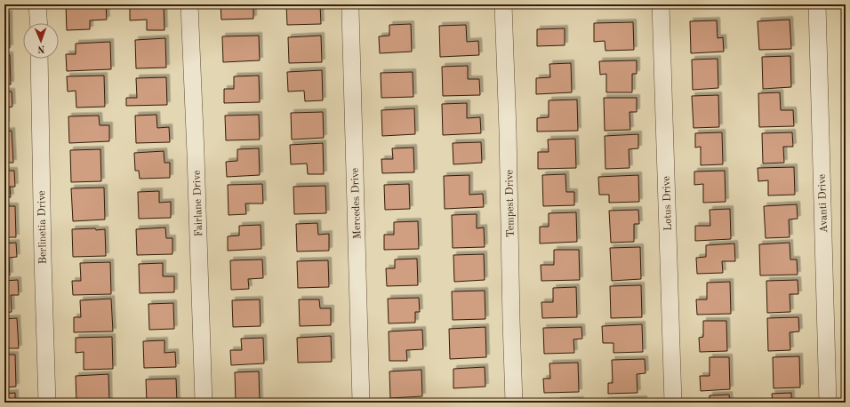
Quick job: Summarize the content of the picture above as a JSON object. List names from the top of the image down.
{
  "streets": {
    "street": [
      "Fairlane Drive",
      "Mercedes Drive",
      "Tempest Drive",
      "Lotus Drive",
      "Avanti Drive",
      "Berlinetia Drive"
    ]
  },
  "north": "bottom"
}
